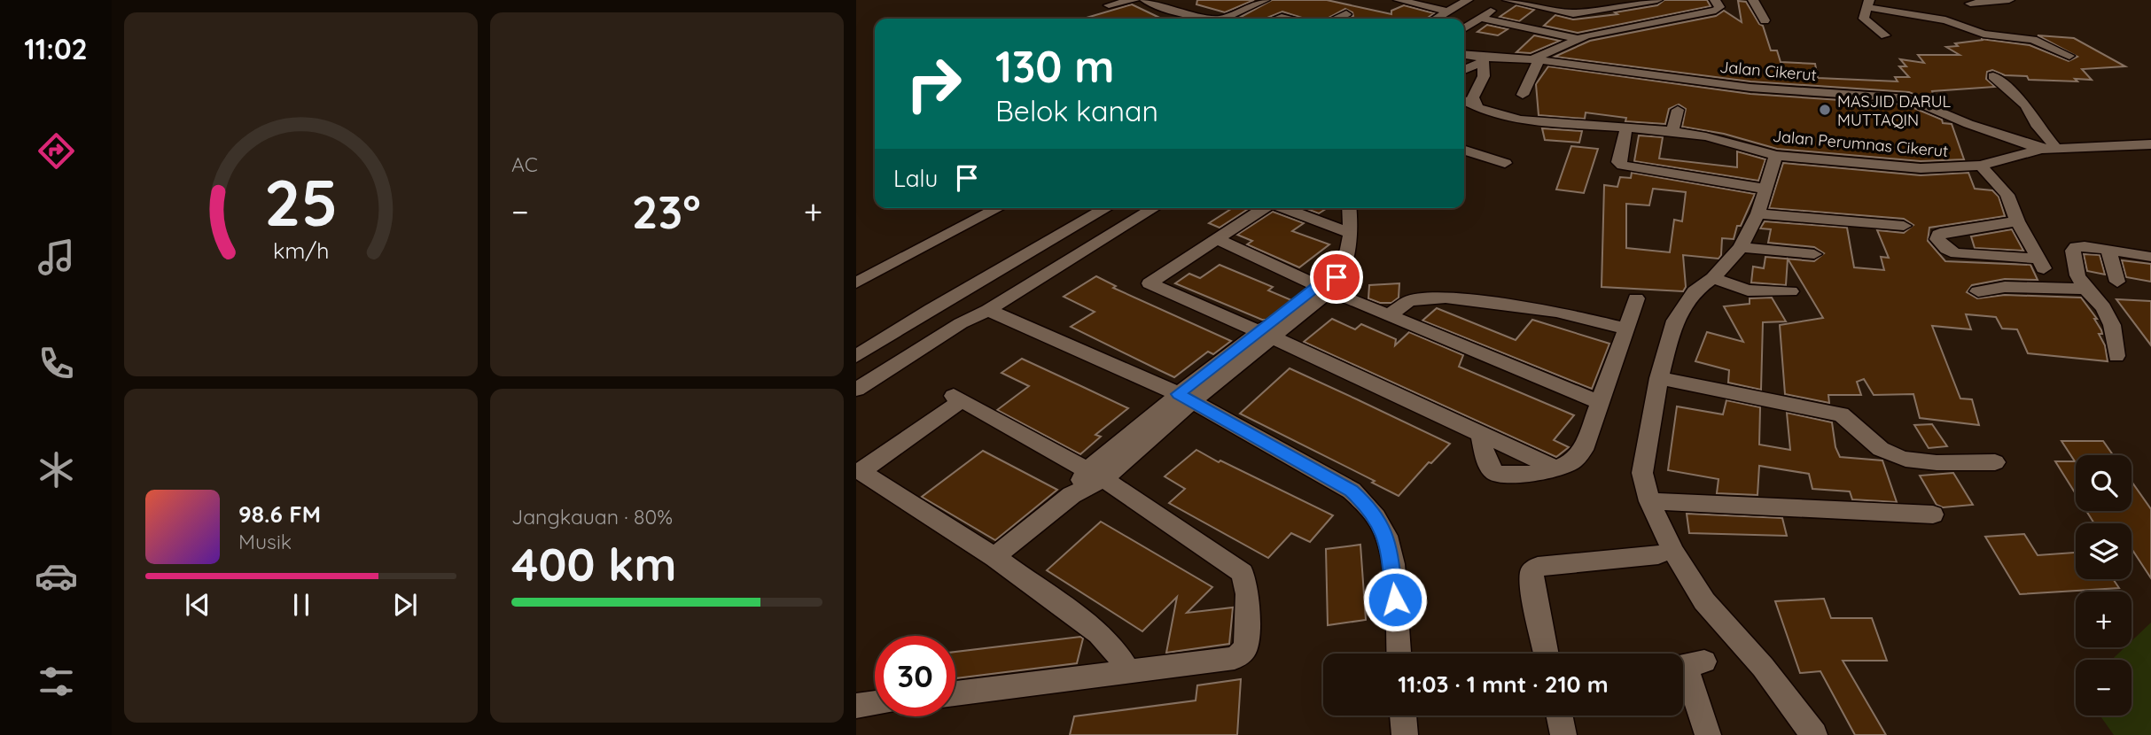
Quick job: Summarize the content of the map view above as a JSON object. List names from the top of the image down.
{
  "streets": {
    "street": ["Jalan Cikerut", "Jalan Perumnas Cikerut"]
  },
  "crossings": [
    ["Jalan Cikerut", "Jalan Perumnas Cikerut"]
  ],
  "places": ["MASJID DARUL MUTTAQIN"],
  "page": {
    "tabs": "11:02",
    "tile": [
      "AC",
      ["Jangkauan · 80%", "400 km"]
    ],
    "turn": ["130 m", "Belok kanan"],
    "then": "Lalu",
    "heat": ["−", "23°", "+"],
    "map_buttons": ["+", "−"],
    "song": ["98.6 FM", "Musik"],
    "limit": "30",
    "trip": "11:03 · 1 mnt · 210 m",
    "gauge": ["25", "km/h"]
  }
}
